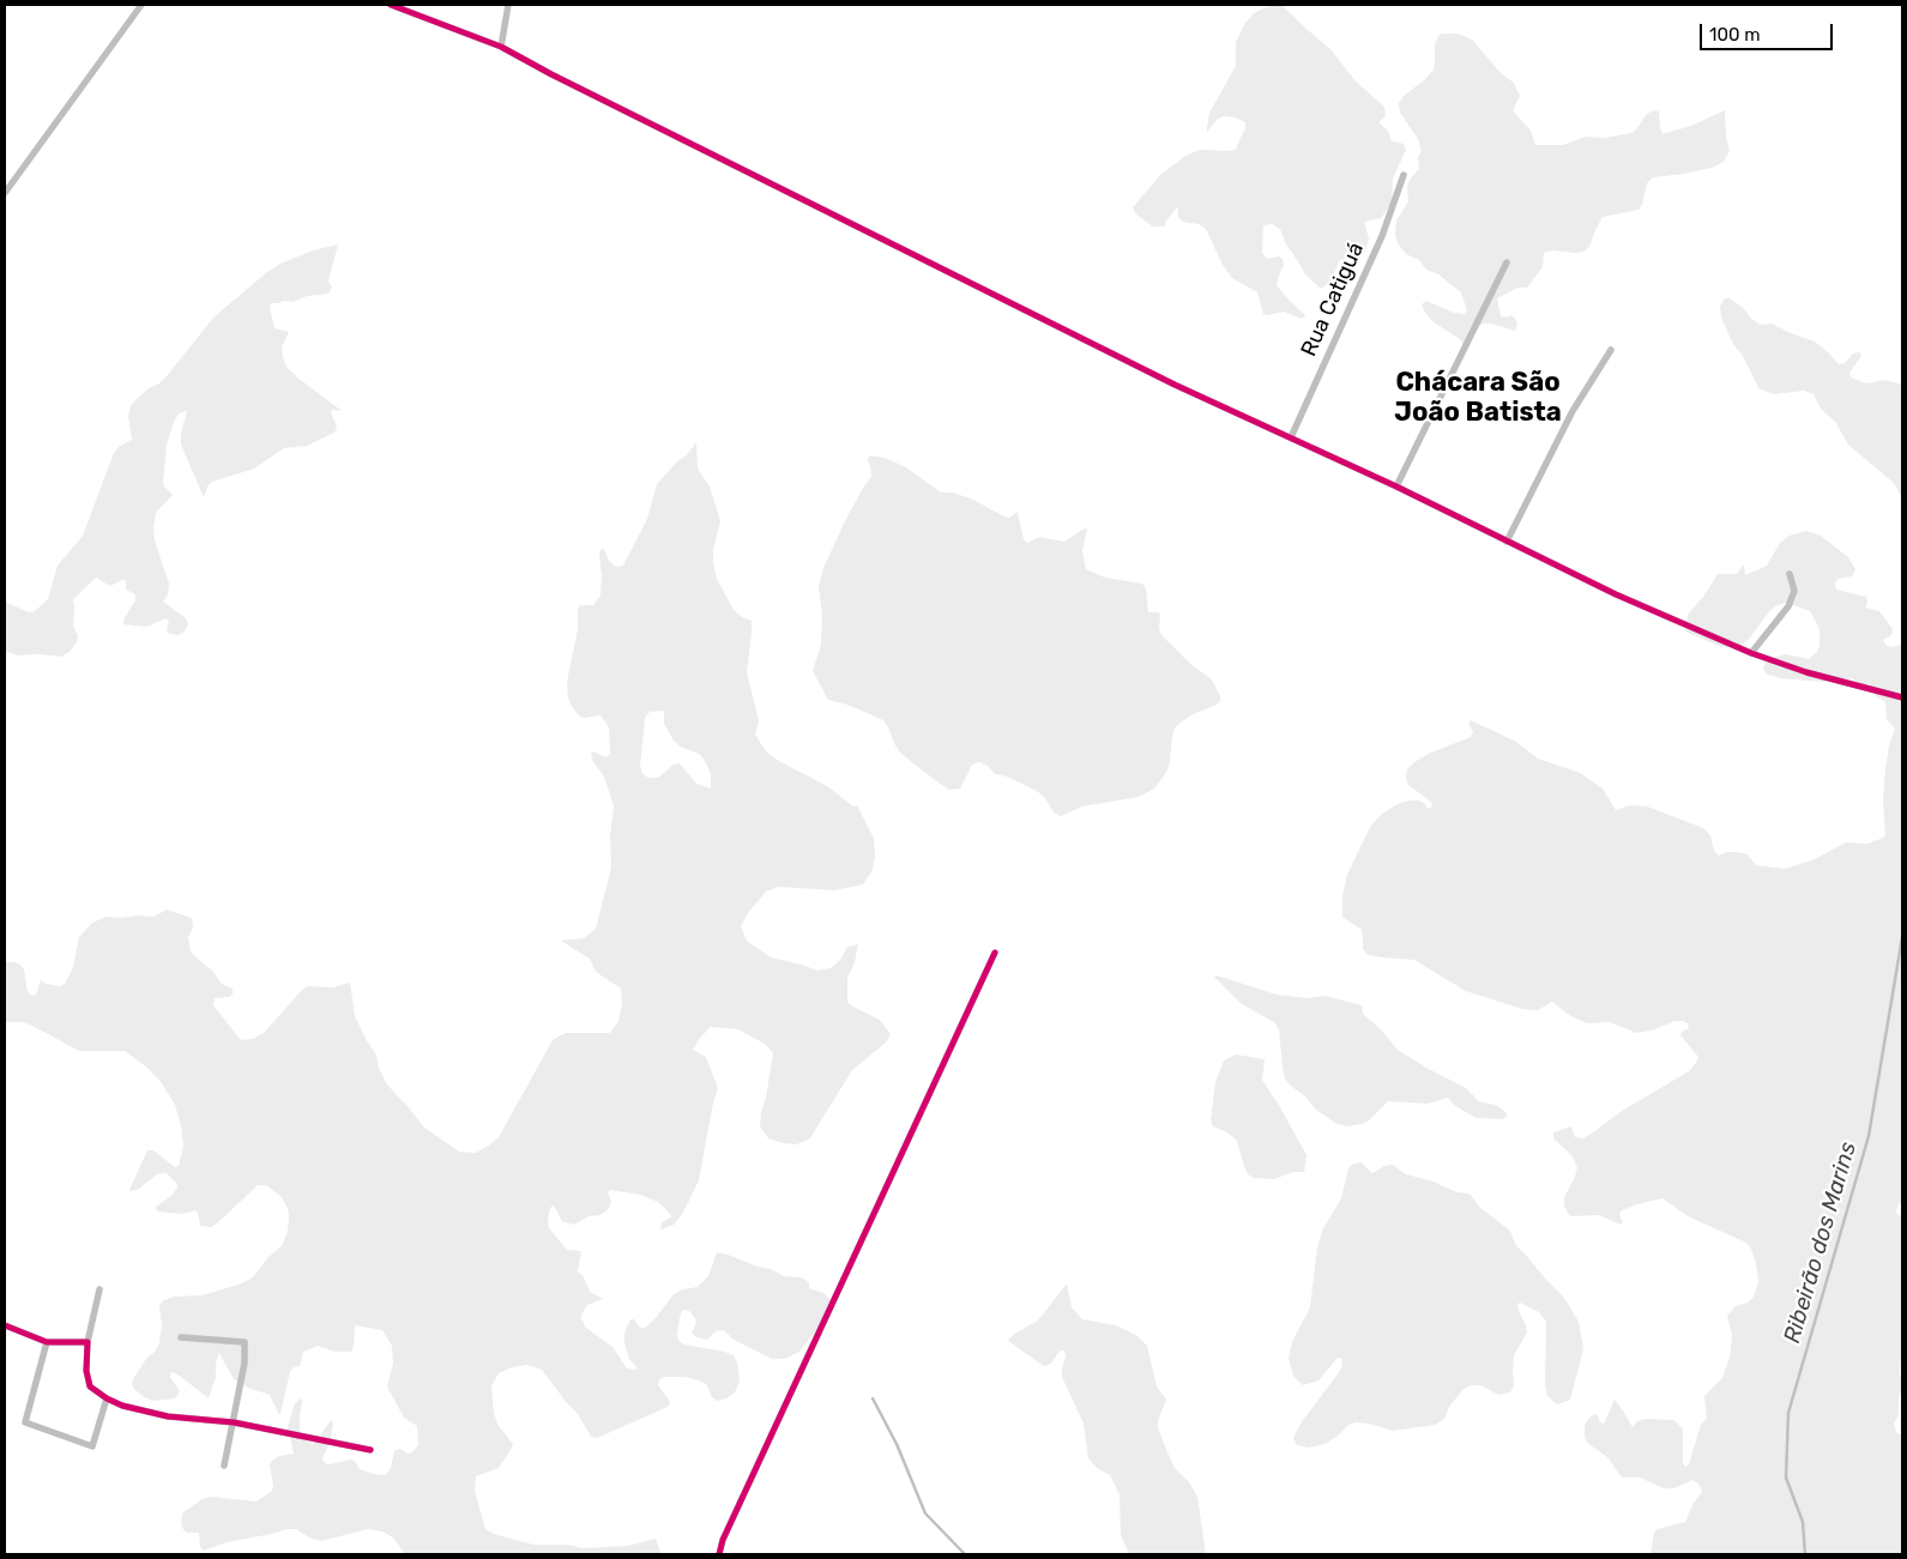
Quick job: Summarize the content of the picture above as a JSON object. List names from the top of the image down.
{
  "streets": {
    "street": ["Rua Catiguá"]
  },
  "districts": ["Chácara São João Batista"],
  "water": ["Ribeirão dos Marins"],
  "scale_bar": "100 m"
}
